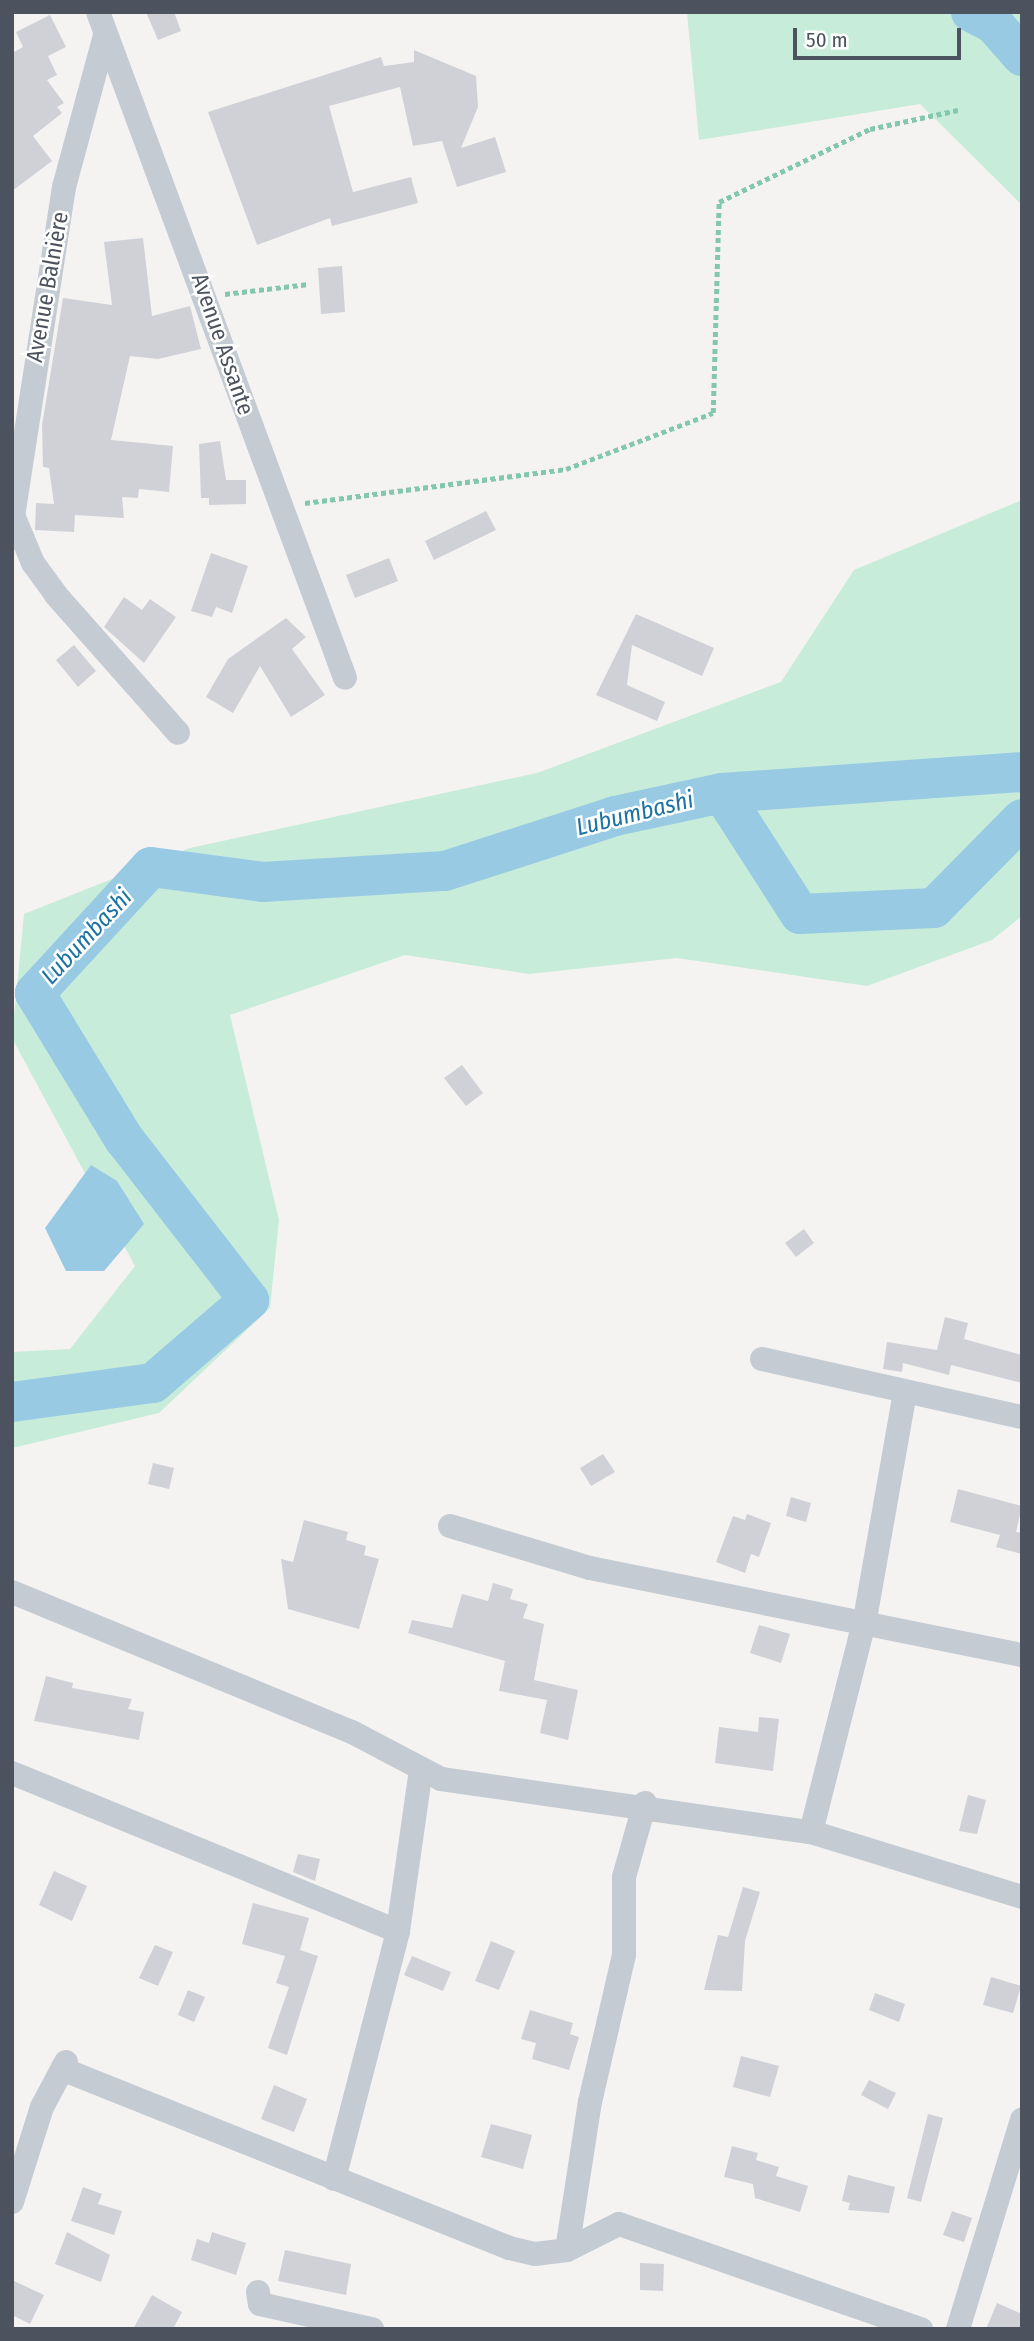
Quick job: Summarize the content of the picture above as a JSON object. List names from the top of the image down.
{
  "streets": {
    "street": ["Avenue Balnière", "Avenue Assante"]
  },
  "crossings": [
    ["Avenue Balnière", "Avenue Assante"]
  ],
  "water": ["Lubumbashi"],
  "scale_bar": "50 m"
}
